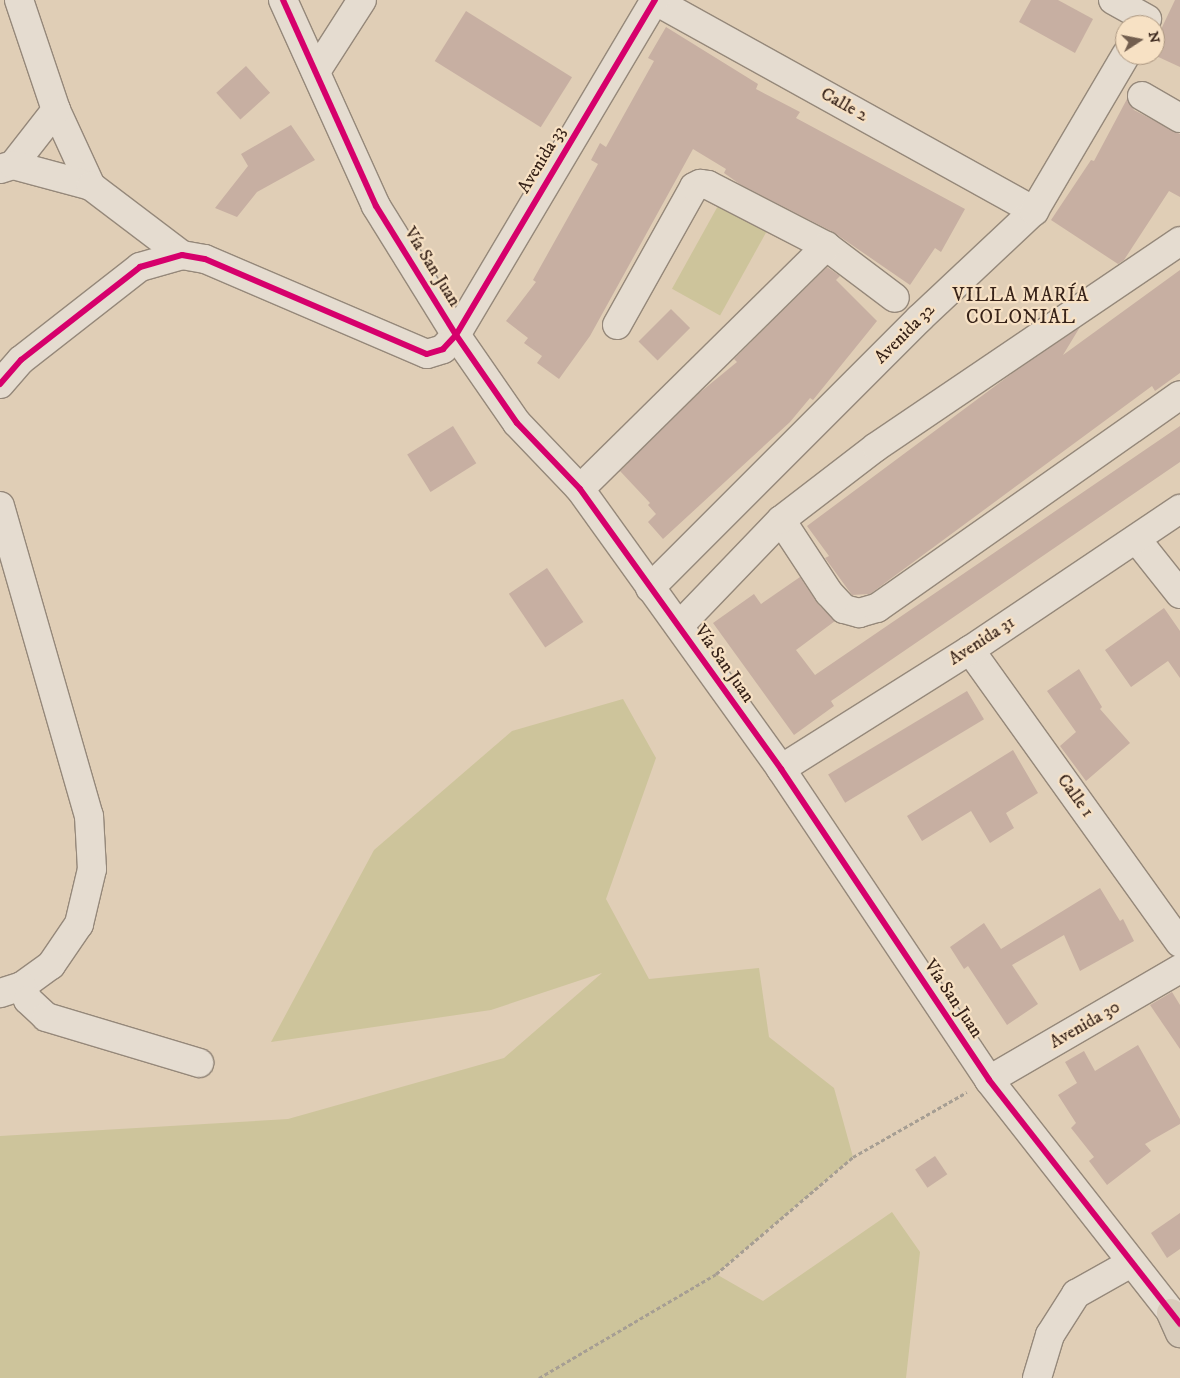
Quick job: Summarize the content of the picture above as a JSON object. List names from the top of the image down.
{
  "streets": {
    "street": [
      "Calle 2",
      "Avenida 33",
      "Vía San Juan",
      "Avenida 32",
      "Avenida 31",
      "Calle 1",
      "Avenida 30"
    ]
  },
  "crossings": [
    ["Calle 2", "Avenida 33"],
    ["Calle 2", "Avenida 32"],
    ["Avenida 33", "Vía San Juan"],
    ["Vía San Juan", "Avenida 32"],
    ["Vía San Juan", "Avenida 31"],
    ["Vía San Juan", "Avenida 30"],
    ["Avenida 31", "Calle 1"]
  ],
  "districts": ["VILLA MARÍA COLONIAL"],
  "north": "right"
}
